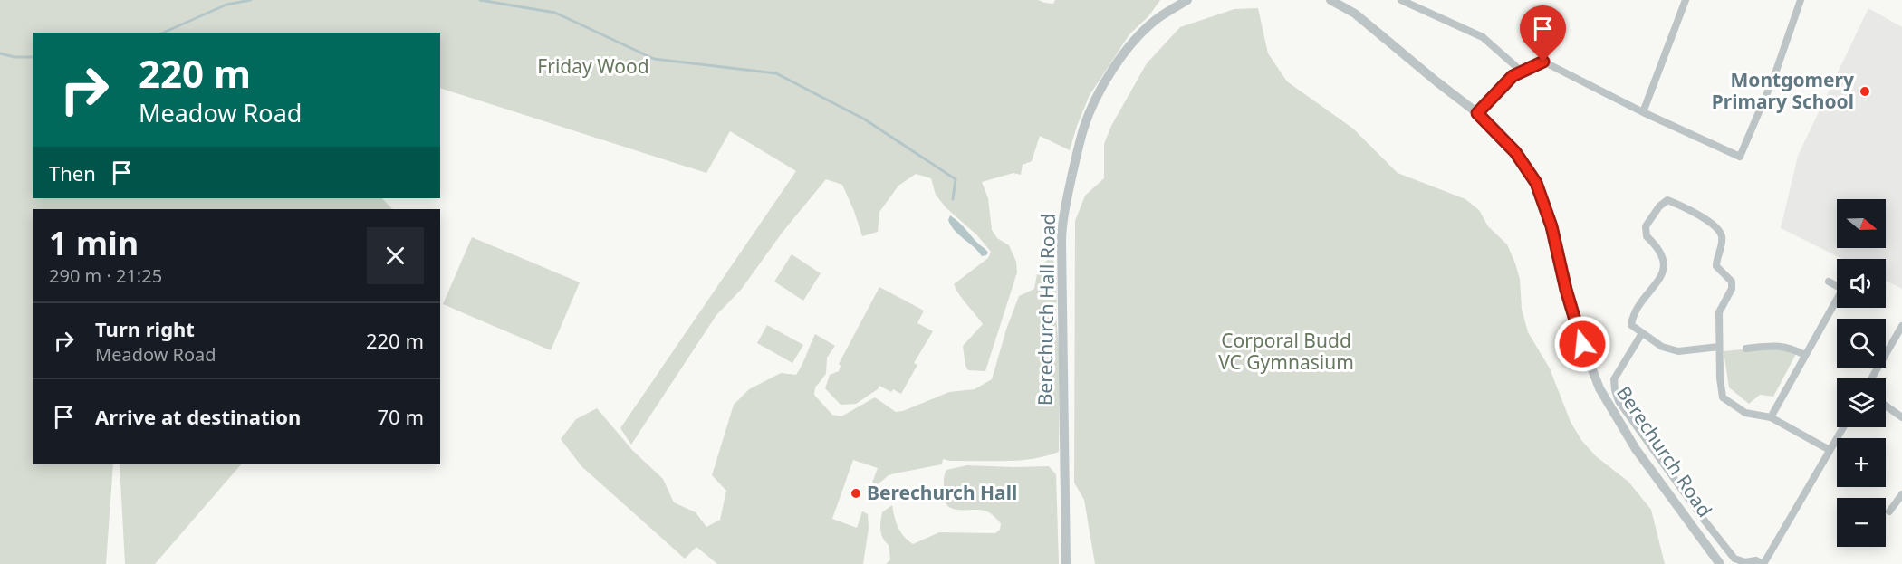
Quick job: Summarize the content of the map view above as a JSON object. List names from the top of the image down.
{
  "streets": {
    "street": ["Berechurch Hall Road", "Berechurch Road"]
  },
  "parks": ["Friday Wood", "Corporal Budd VC Gymnasium"],
  "places": ["Montgomery Primary School", "Berechurch Hall"],
  "north": "right",
  "page": {
    "turn": ["220 m", "Meadow Road"],
    "then": "Then",
    "map_buttons": ["+", "−"],
    "heading": ["1 min", "290 m · 21:25"],
    "list": [
      {
        "name": "Turn right",
        "note": "Meadow Road",
        "value": "220 m"
      },
      {
        "name": "Arrive at destination",
        "value": "70 m"
      }
    ]
  }
}
